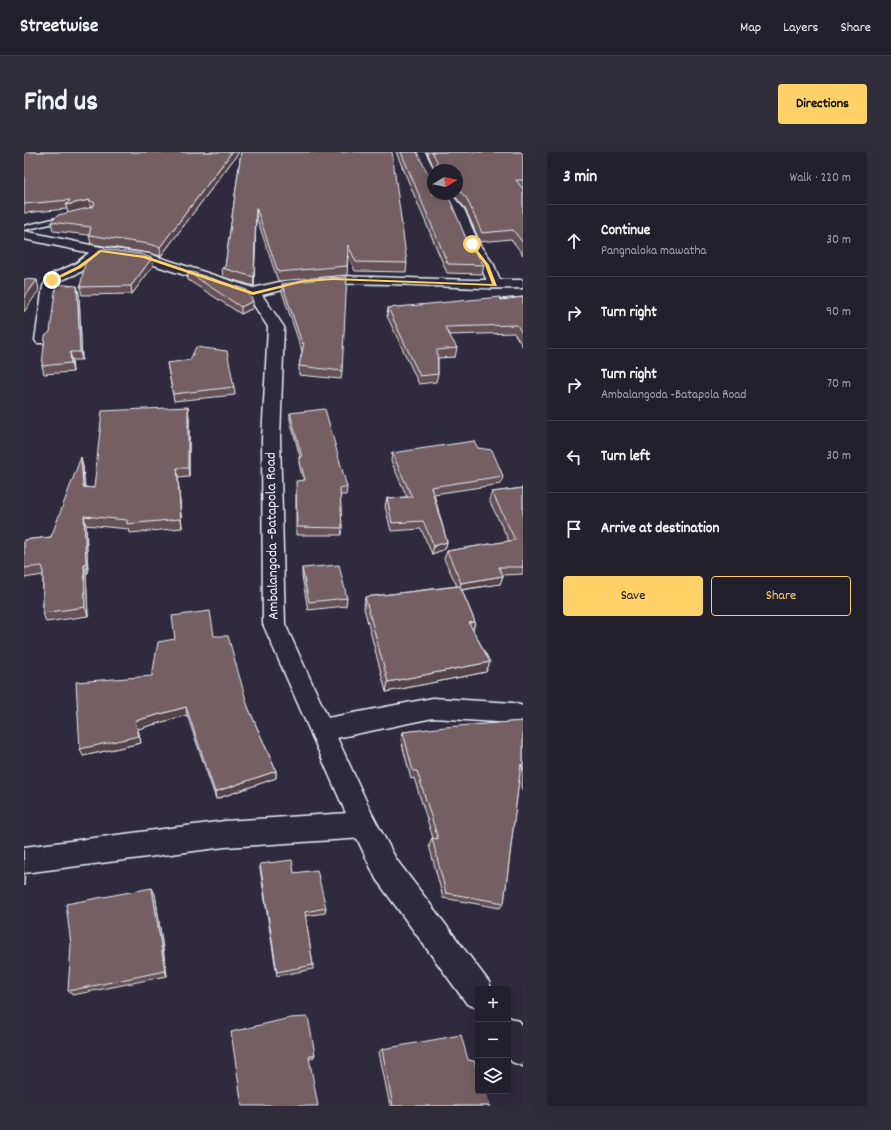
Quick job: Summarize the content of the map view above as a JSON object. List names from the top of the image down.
{
  "streets": {
    "street": ["Ambalangoda -Batapola Road"]
  },
  "north": "right",
  "page": {
    "header": "Streetwise",
    "nav": ["Map", "Layers", "Share"],
    "title": "Find us",
    "buttons": [
      "Directions",
      ["Save", "Share"]
    ],
    "heading": ["3 min", "Walk · 220 m"],
    "list": [
      ["Continue", "Pangnaloka mawatha", "30 m"],
      ["Turn right", "90 m"],
      ["Turn right", "Ambalangoda -Batapola Road", "70 m"],
      ["Turn left", "30 m"],
      "Arrive at destination"
    ],
    "map_buttons": ["+", "−"]
  }
}
